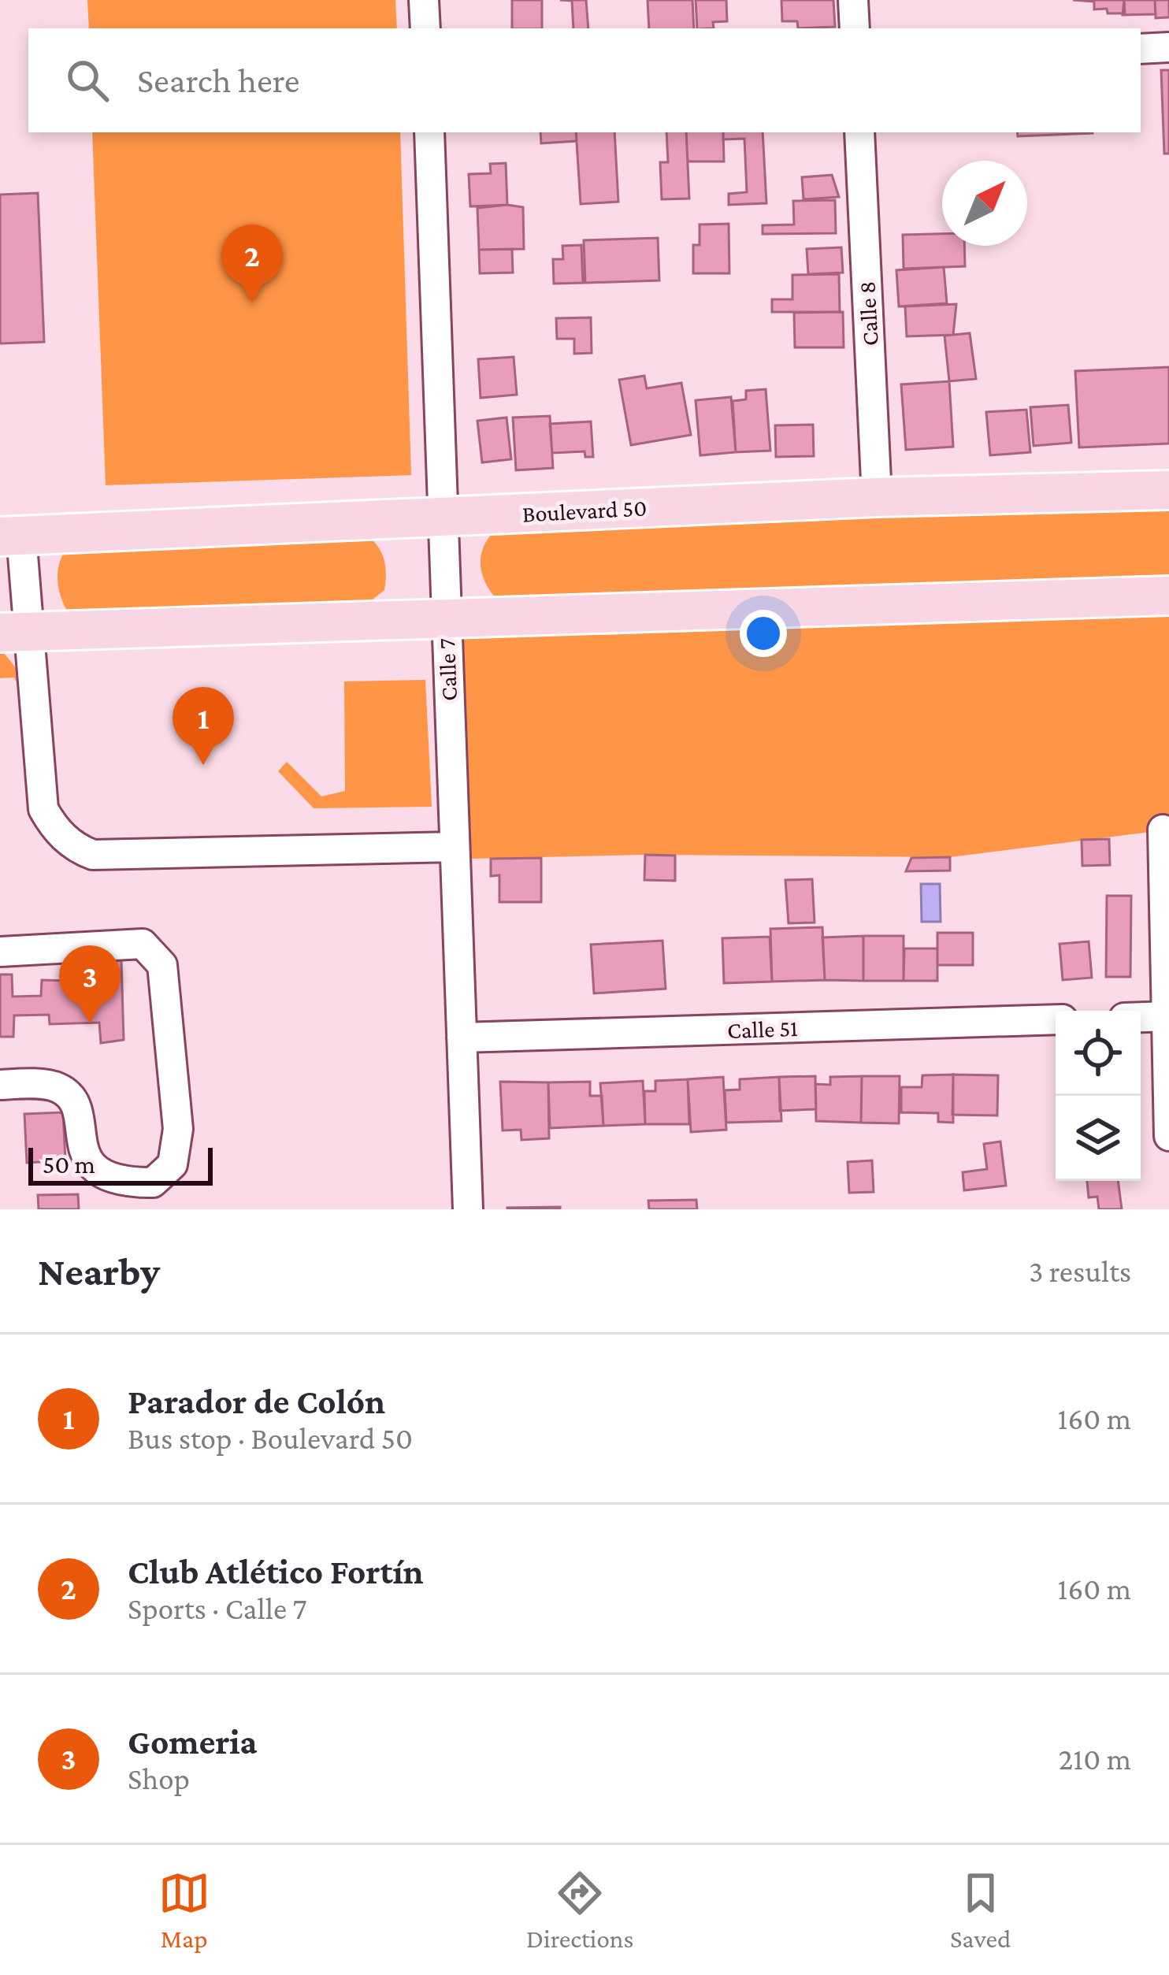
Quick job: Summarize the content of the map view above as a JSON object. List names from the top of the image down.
{
  "streets": {
    "main road": ["Boulevard 50"],
    "street": ["Calle 8", "Calle 7", "Calle 51"]
  },
  "crossings": [
    ["Calle 8", "Boulevard 50"],
    ["Boulevard 50", "Calle 7"],
    ["Calle 7", "Calle 51"]
  ],
  "scale_bar": "50 m",
  "north": "top right",
  "page": {
    "search": "Search here",
    "pins": ["2", "1", "3"],
    "scale": "50 m",
    "heading": ["Nearby", "3 results"],
    "list": [
      {
        "mark": "1",
        "name": "Parador de Colón",
        "note": "Bus stop · Boulevard 50",
        "value": "160 m"
      },
      {
        "mark": "2",
        "name": "Club Atlético Fortín",
        "note": "Sports · Calle 7",
        "value": "160 m"
      },
      {
        "mark": "3",
        "name": "Gomeria",
        "note": "Shop",
        "value": "210 m"
      }
    ],
    "nav": ["Map", "Directions", "Saved"]
  }
}
